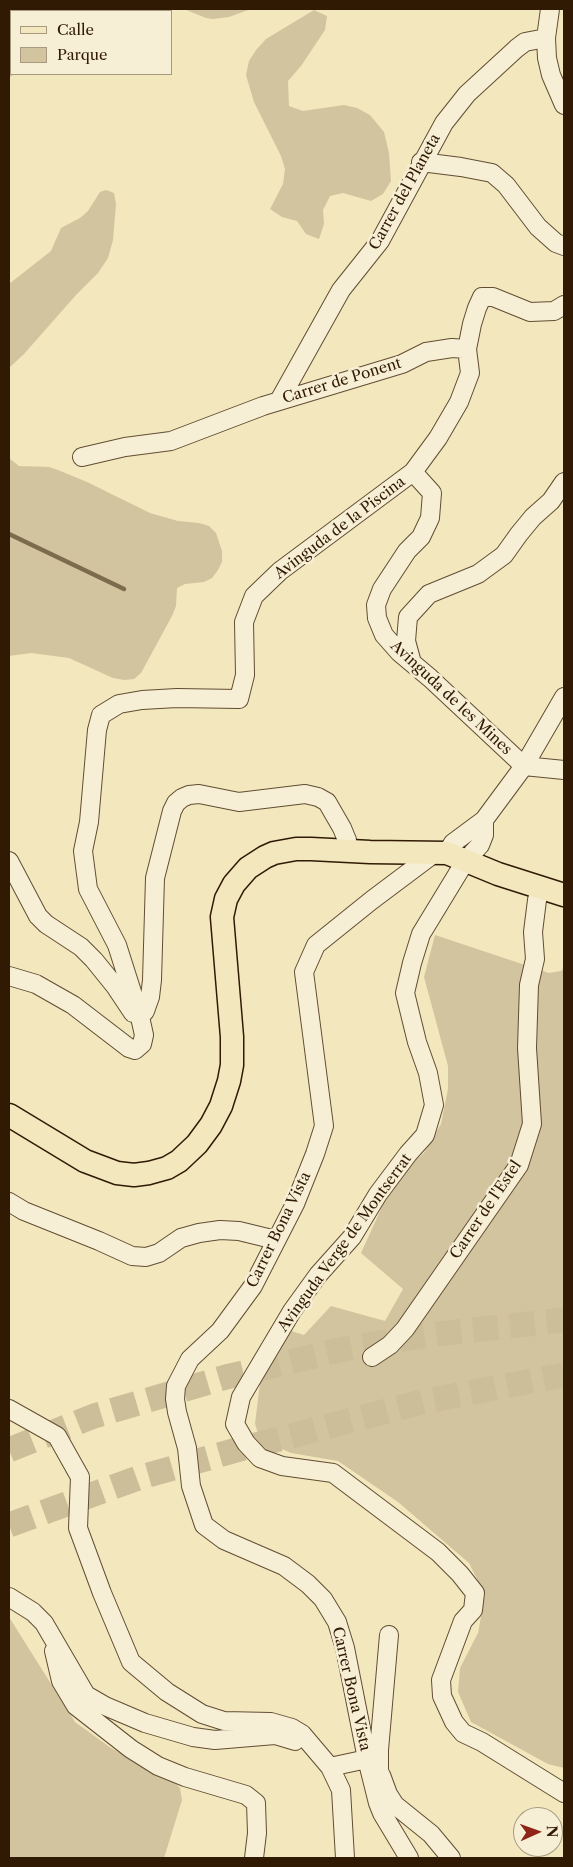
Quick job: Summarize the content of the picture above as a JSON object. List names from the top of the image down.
{
  "streets": {
    "street": [
      "Carrer del Planeta",
      "Carrer de Ponent",
      "Avinguda de la Piscina",
      "Avinguda de les Mines",
      "Carrer de l'Estel",
      "Carrer Bona Vista",
      "Avinguda Verge de Montserrat"
    ]
  },
  "crossings": [
    ["Carrer del Planeta", "Carrer de Ponent"],
    ["Carrer de Ponent", "Avinguda de la Piscina"],
    ["Avinguda de la Piscina", "Avinguda de les Mines"],
    ["Carrer Bona Vista", "Avinguda Verge de Montserrat"]
  ],
  "legend": ["Calle", "Parque"],
  "north": "right"
}
